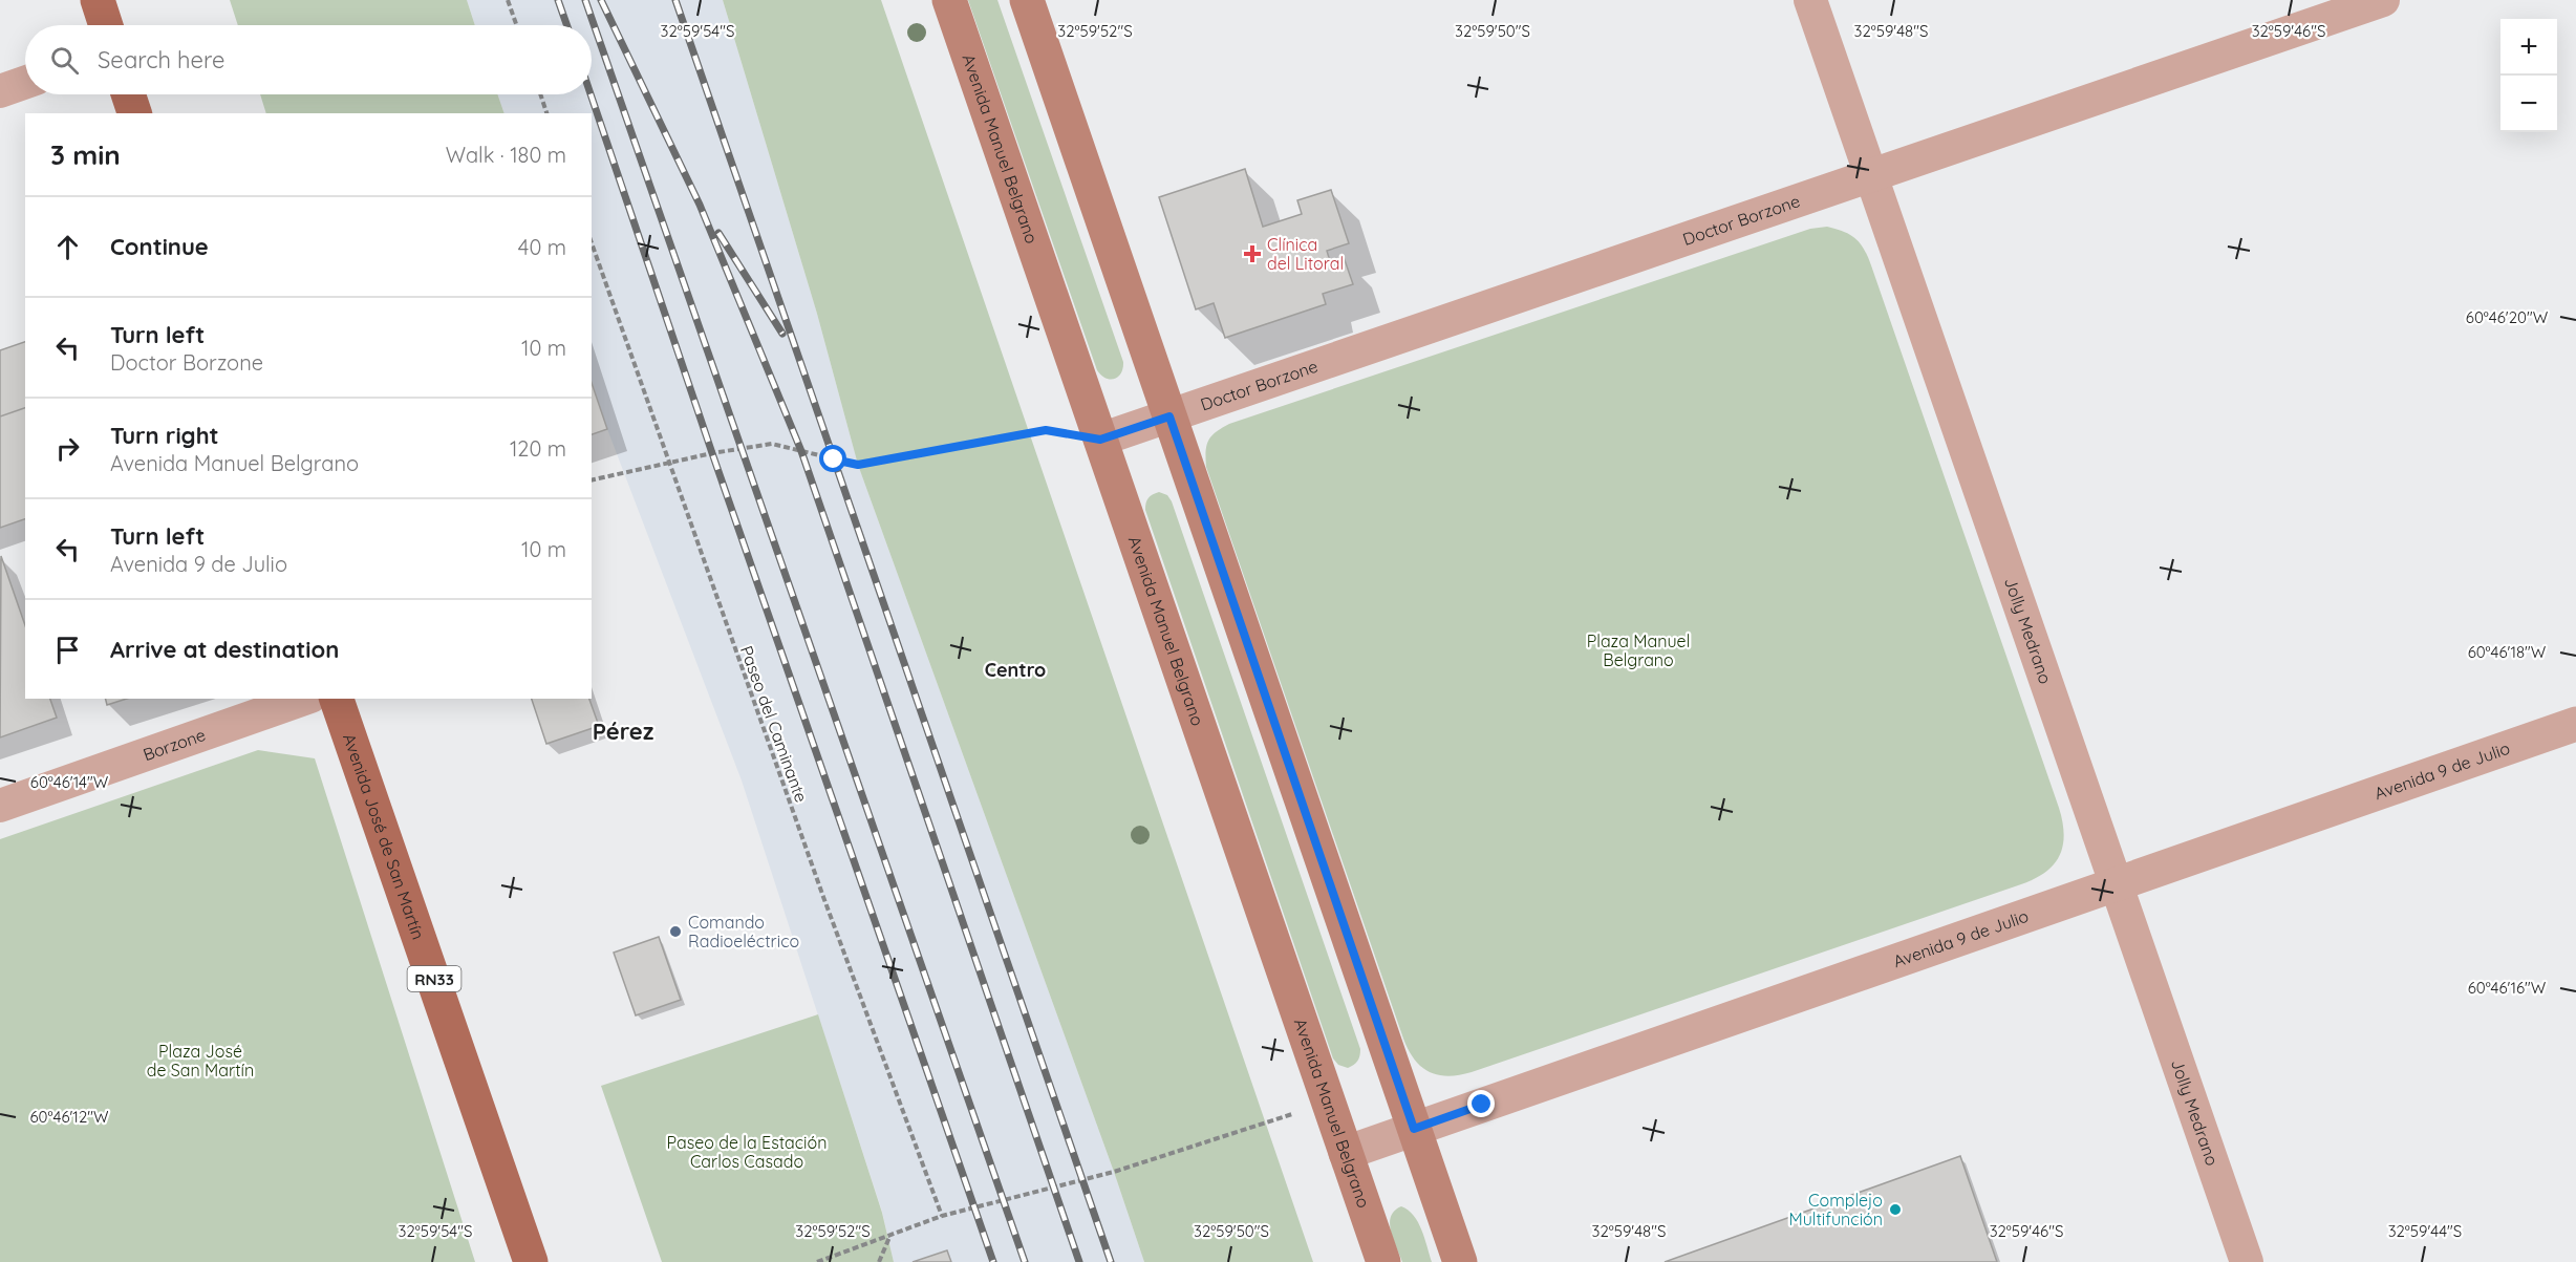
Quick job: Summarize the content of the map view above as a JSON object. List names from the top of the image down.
{
  "streets": {
    "main road": ["Avenida Manuel Belgrano", "Avenida José de San Martín", "RN33"],
    "street": [
      "Doctor Borzone",
      "Jolly Medrano",
      "Borzone",
      "Avenida 9 de Julio"
    ],
    "path": ["Paseo del Caminante"]
  },
  "crossings": [
    ["Avenida Manuel Belgrano", "Doctor Borzone"],
    ["Avenida Manuel Belgrano", "Avenida 9 de Julio"],
    ["Doctor Borzone", "Jolly Medrano"],
    ["Jolly Medrano", "Avenida 9 de Julio"]
  ],
  "districts": ["Centro", "Pérez"],
  "parks": ["Plaza Manuel Belgrano", "Plaza José de San Martín", "Paseo de la Estación Carlos Casado"],
  "places": {
    "health": ["Clínica del Litoral"],
    "other": ["Comando Radioeléctrico", "Complejo Multifunción"]
  },
  "page": {
    "map_buttons": ["+", "−"],
    "search": "Search here",
    "heading": ["3 min", "Walk · 180 m"],
    "list": [
      ["Continue", "40 m"],
      ["Turn left", "Doctor Borzone", "10 m"],
      ["Turn right", "Avenida Manuel Belgrano", "120 m"],
      ["Turn left", "Avenida 9 de Julio", "10 m"],
      "Arrive at destination"
    ]
  },
  "coordinates": [
    "32°59'54\"S",
    "32°59'52\"S",
    "32°59'50\"S",
    "32°59'48\"S",
    "32°59'46\"S",
    "60°46'20\"W",
    "60°46'18\"W",
    "60°46'14\"W",
    "60°46'16\"W",
    "60°46'12\"W",
    "32°59'44\"S"
  ]
}
